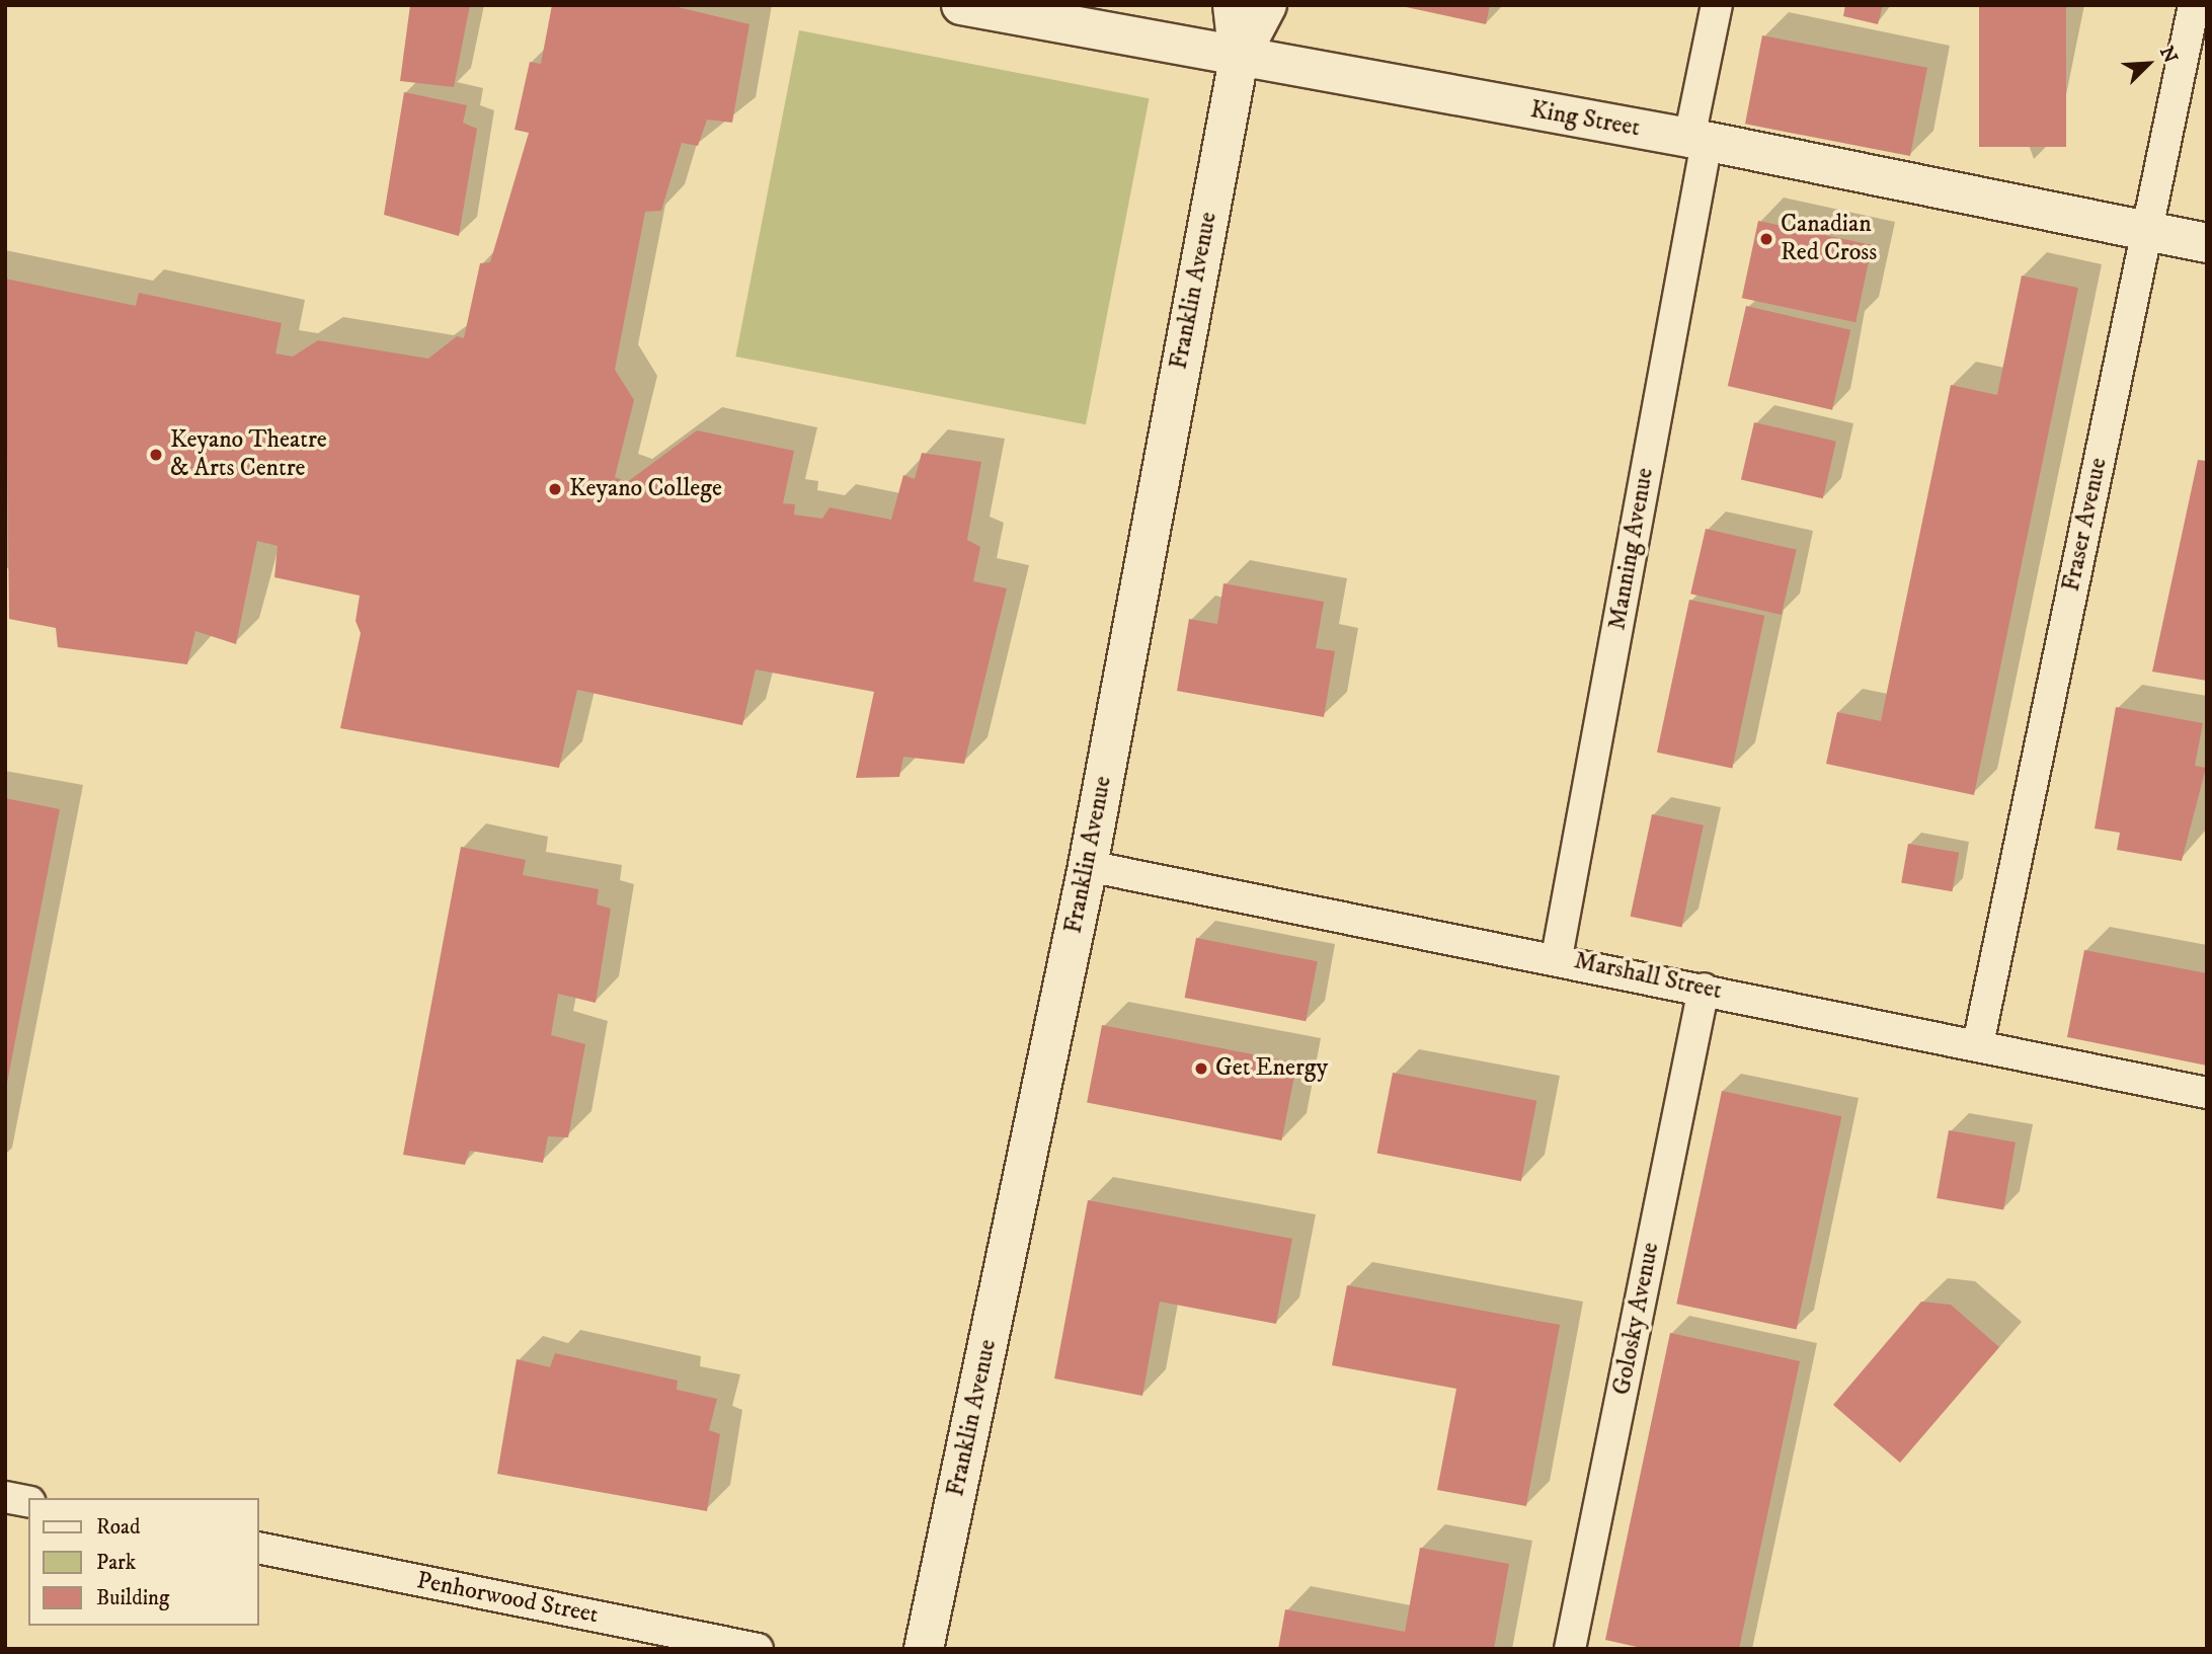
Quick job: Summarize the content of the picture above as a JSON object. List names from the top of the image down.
{
  "streets": {
    "main road": ["King Street", "Franklin Avenue"],
    "street": [
      "Fraser Avenue",
      "Manning Avenue",
      "Marshall Street",
      "Golosky Avenue",
      "Penhorwood Street"
    ]
  },
  "crossings": [
    ["King Street", "Franklin Avenue"],
    ["King Street", "Fraser Avenue"],
    ["King Street", "Manning Avenue"],
    ["Franklin Avenue", "Marshall Street"],
    ["Fraser Avenue", "Marshall Street"],
    ["Manning Avenue", "Marshall Street"],
    ["Marshall Street", "Golosky Avenue"]
  ],
  "places": [
    "Canadian Red Cross",
    "Keyano Theatre & Arts Centre",
    "Keyano College",
    "Get Energy"
  ],
  "legend": ["Road", "Park", "Building"],
  "north": "top right"
}
